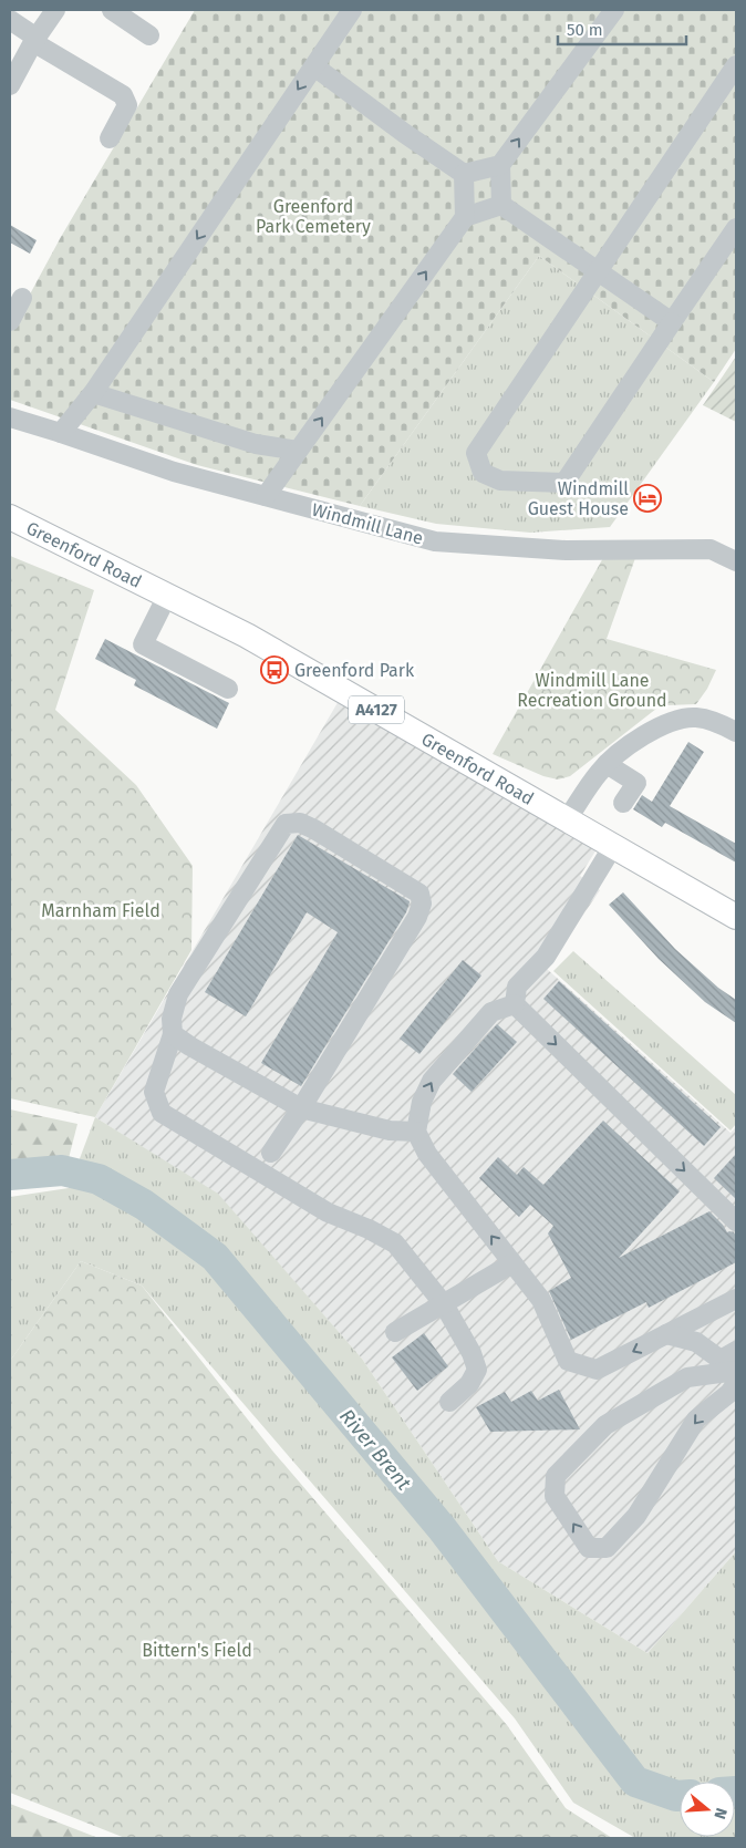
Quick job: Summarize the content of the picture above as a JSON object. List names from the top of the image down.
{
  "streets": {
    "main road": ["Greenford Road", "A4127"],
    "street": ["Windmill Lane"]
  },
  "water": ["River Brent"],
  "parks": [
    "Greenford Park Cemetery",
    "Windmill Lane Recreation Ground",
    "Marnham Field",
    "Bittern's Field"
  ],
  "places": {
    "hotel": ["Windmill Guest House"],
    "bus stop": ["Greenford Park"]
  },
  "scale_bar": "50 m",
  "north": "right"
}
